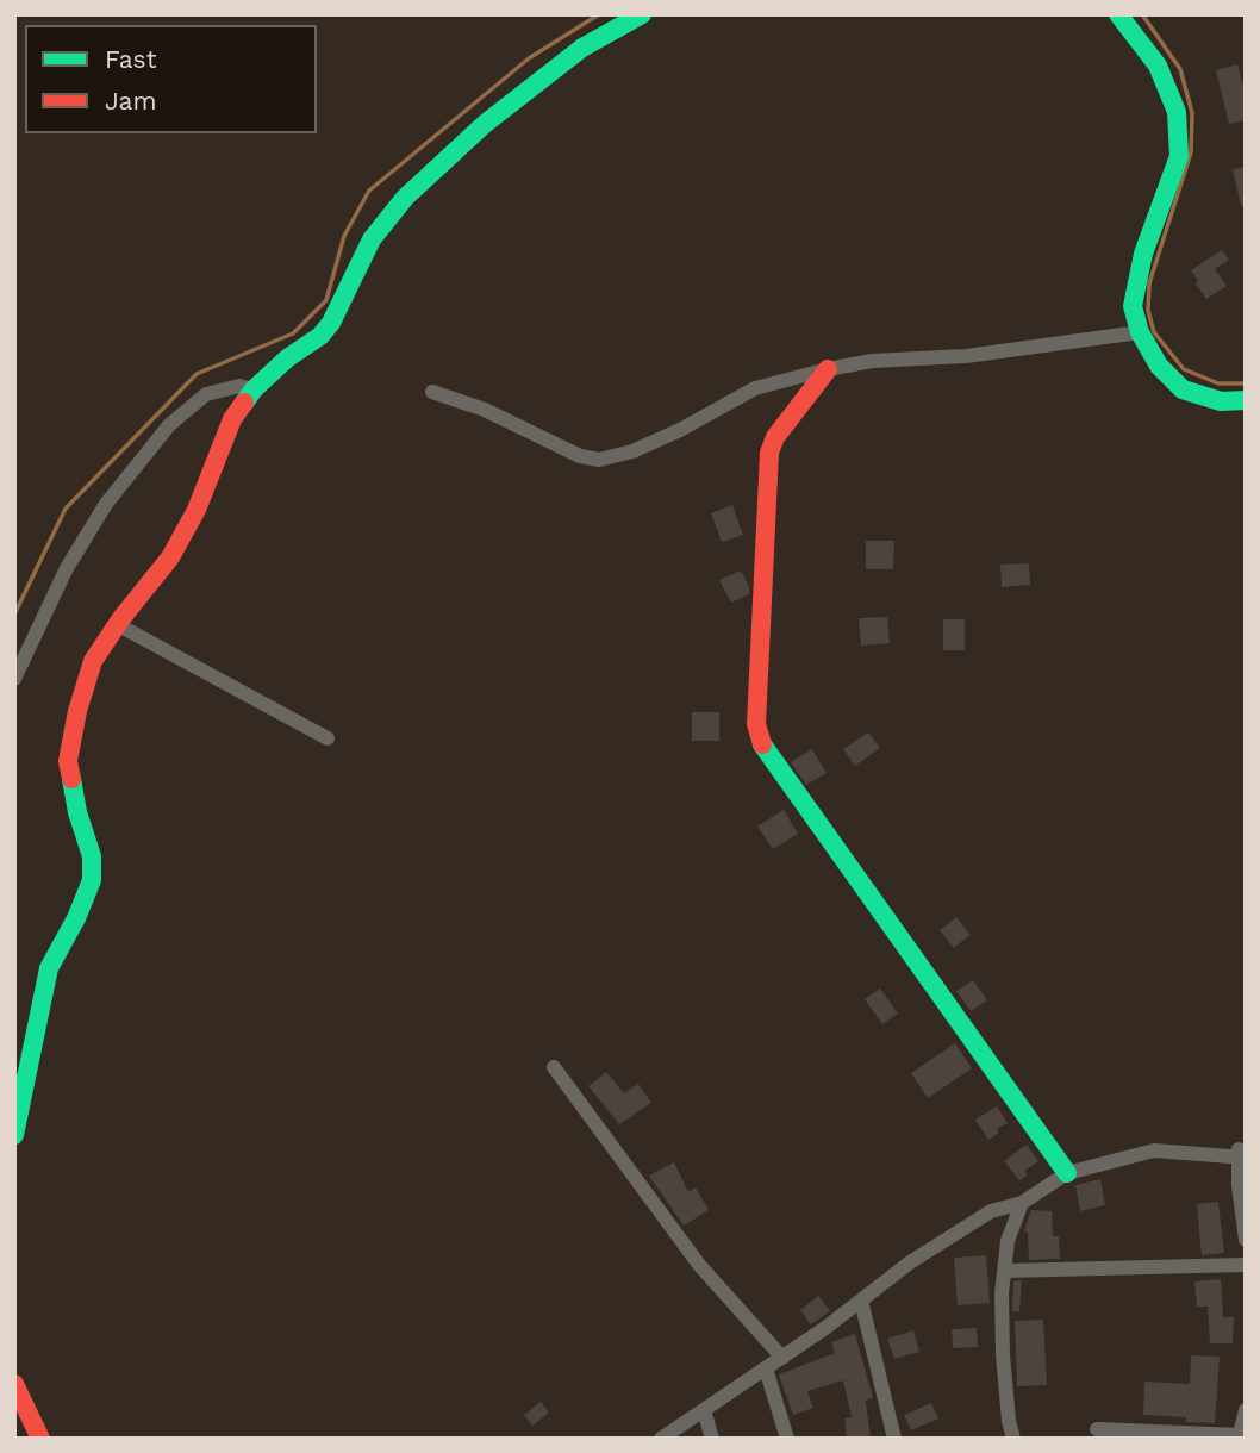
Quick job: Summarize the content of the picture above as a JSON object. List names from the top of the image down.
{
  "legend": ["Fast", "Jam"]
}
